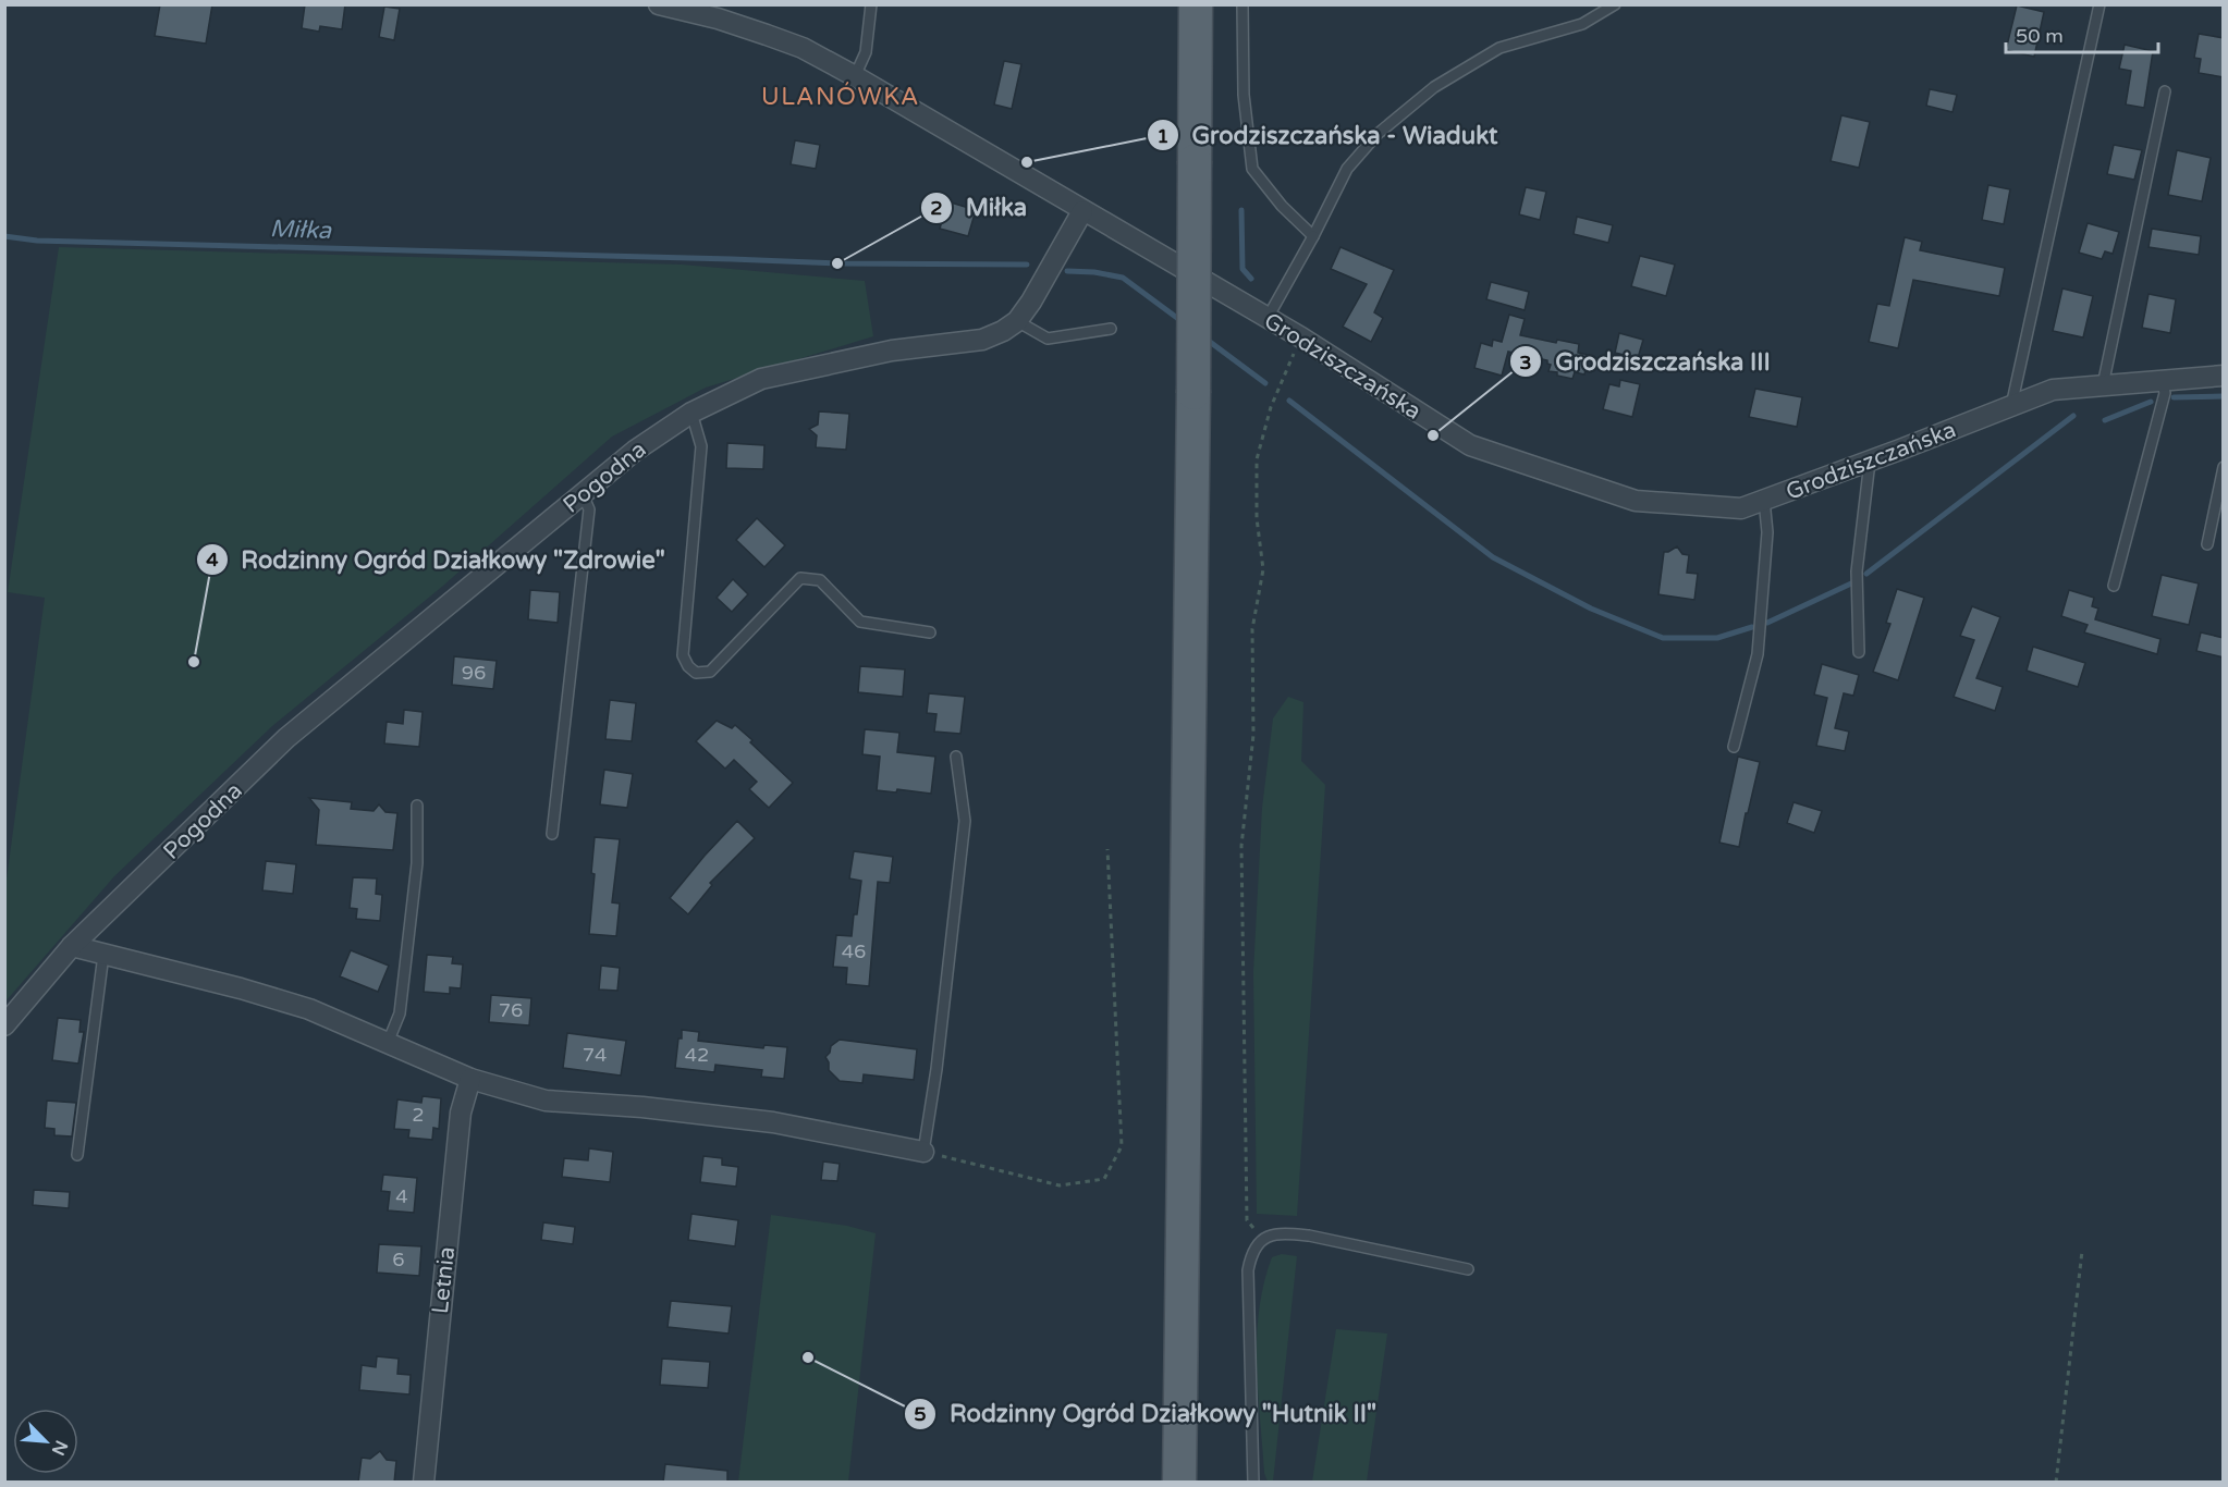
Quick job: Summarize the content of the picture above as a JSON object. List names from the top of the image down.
{
  "streets": {
    "street": ["Grodziszczańska", "Pogodna", "Letnia"]
  },
  "crossings": [
    ["Grodziszczańska", "Pogodna"]
  ],
  "districts": ["ULANÓWKA"],
  "water": ["Miłka"],
  "places": [
    "Grodziszczańska - Wiadukt",
    "Miłka",
    "Grodziszczańska III",
    "Rodzinny Ogród Działkowy \"Zdrowie\"",
    "Rodzinny Ogród Działkowy \"Hutnik II\""
  ],
  "house_numbers": [
    "96",
    "46",
    "76",
    "74",
    "42",
    "2",
    "4",
    "6"
  ],
  "scale_bar": "50 m",
  "north": "bottom right"
}
